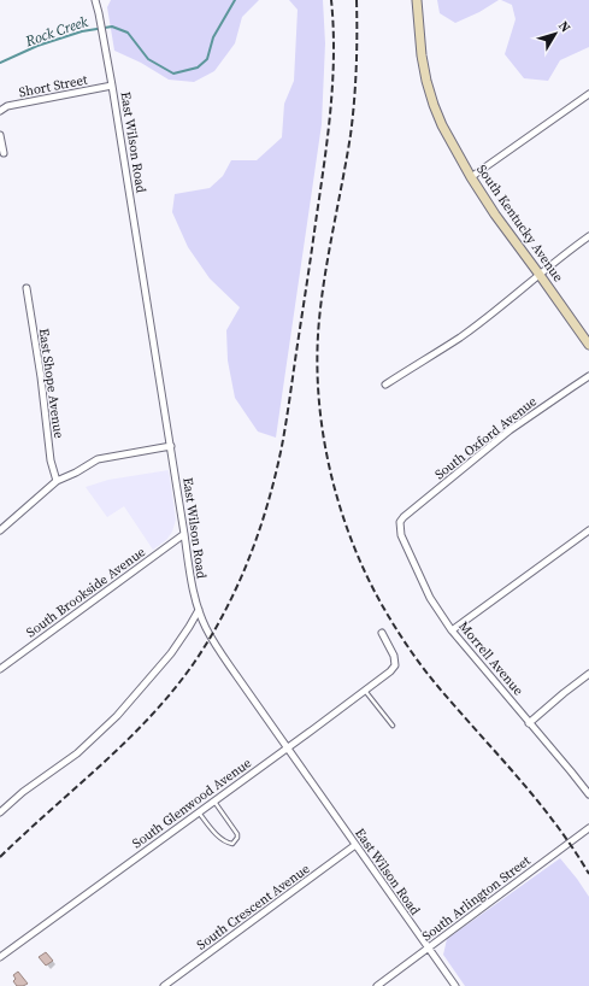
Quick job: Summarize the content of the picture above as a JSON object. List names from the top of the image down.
{
  "streets": {
    "street": [
      "Short Street",
      "East Wilson Road",
      "South Kentucky Avenue",
      "East Shope Avenue",
      "South Oxford Avenue",
      "South Brookside Avenue",
      "Morrell Avenue",
      "South Glenwood Avenue",
      "South Arlington Street",
      "South Crescent Avenue"
    ]
  },
  "crossings": [
    ["Short Street", "East Wilson Road"],
    ["East Wilson Road", "South Brookside Avenue"],
    ["East Wilson Road", "South Glenwood Avenue"],
    ["East Wilson Road", "South Arlington Street"],
    ["East Wilson Road", "South Crescent Avenue"],
    ["South Oxford Avenue", "Morrell Avenue"]
  ],
  "water": ["Rock Creek"],
  "north": "top right"
}
